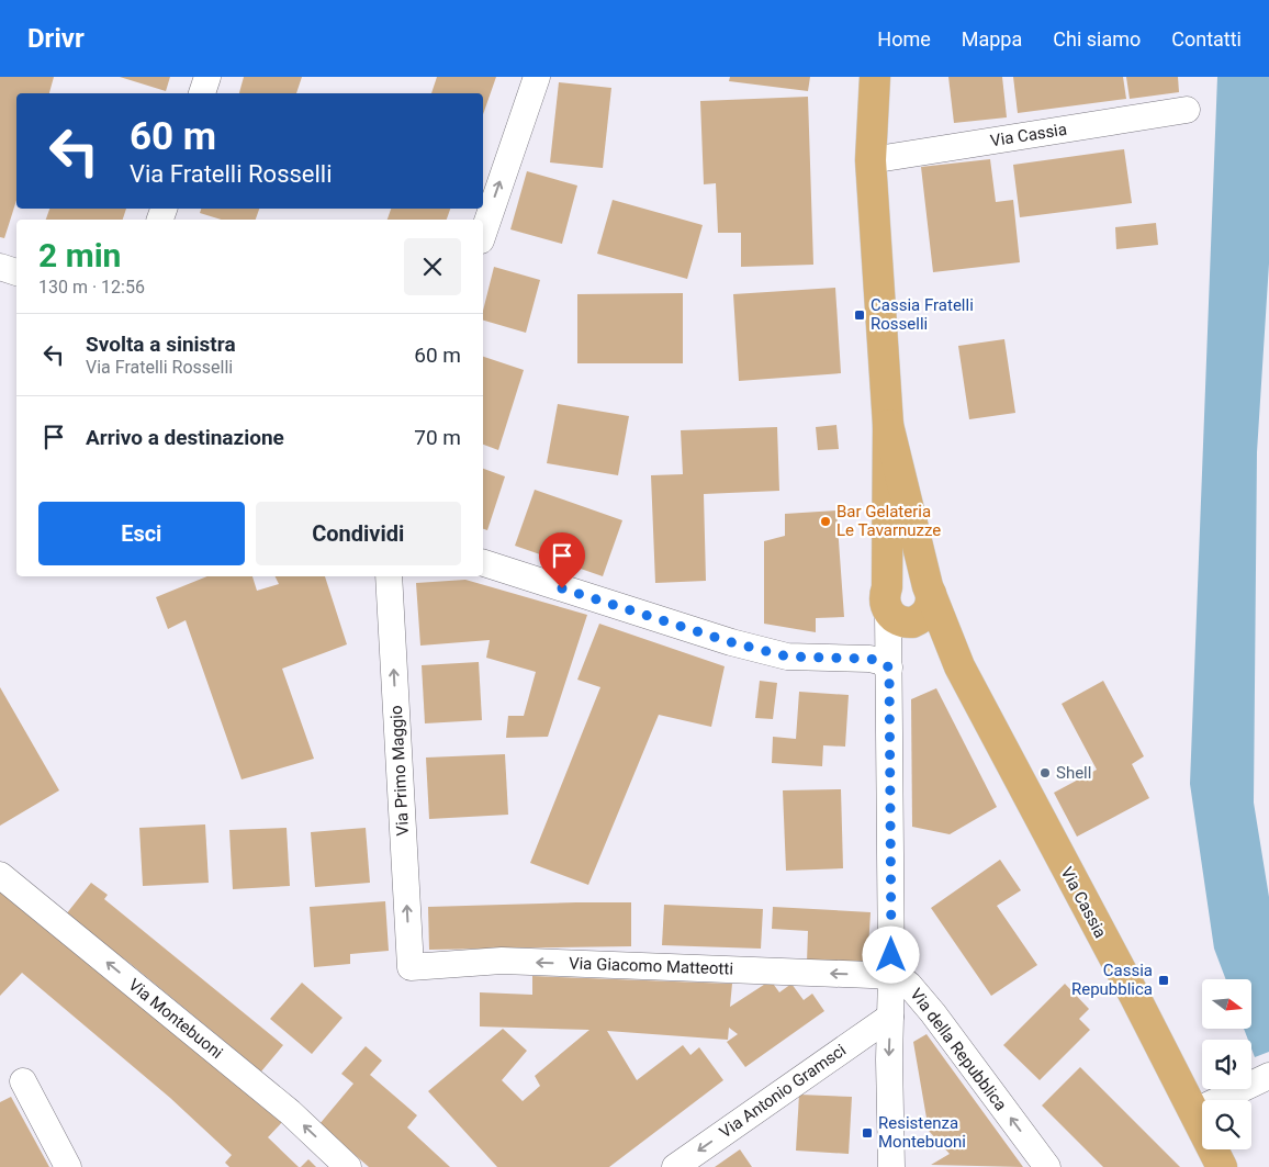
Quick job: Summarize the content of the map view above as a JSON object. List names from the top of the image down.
{
  "streets": {
    "main road": ["Via Cassia"],
    "street": [
      "Via Primo Maggio",
      "Via Giacomo Matteotti",
      "Via Montebuoni",
      "Via della Repubblica",
      "Via Antonio Gramsci"
    ]
  },
  "crossings": [
    ["Via Primo Maggio", "Via Giacomo Matteotti"],
    ["Via Giacomo Matteotti", "Via della Repubblica"]
  ],
  "one_way": [
    "Via Primo Maggio",
    "Via Giacomo Matteotti",
    "Via Montebuoni",
    "Via della Repubblica",
    "Via Antonio Gramsci"
  ],
  "places": {
    "transit": ["Cassia Fratelli Rosselli", "Cassia Repubblica", "Resistenza Montebuoni"],
    "other": ["Bar Gelateria Le Tavarnuzze", "Shell"]
  },
  "north": "right",
  "page": {
    "header": "Drivr",
    "nav": [
      "Home",
      "Mappa",
      "Chi siamo",
      "Contatti"
    ],
    "turn": ["60 m", "Via Fratelli Rosselli"],
    "heading": ["2 min", "130 m · 12:56"],
    "list": [
      {
        "name": "Svolta a sinistra",
        "note": "Via Fratelli Rosselli",
        "value": "60 m"
      },
      {
        "name": "Arrivo a destinazione",
        "value": "70 m"
      }
    ],
    "buttons": ["Esci", "Condividi"]
  }
}
